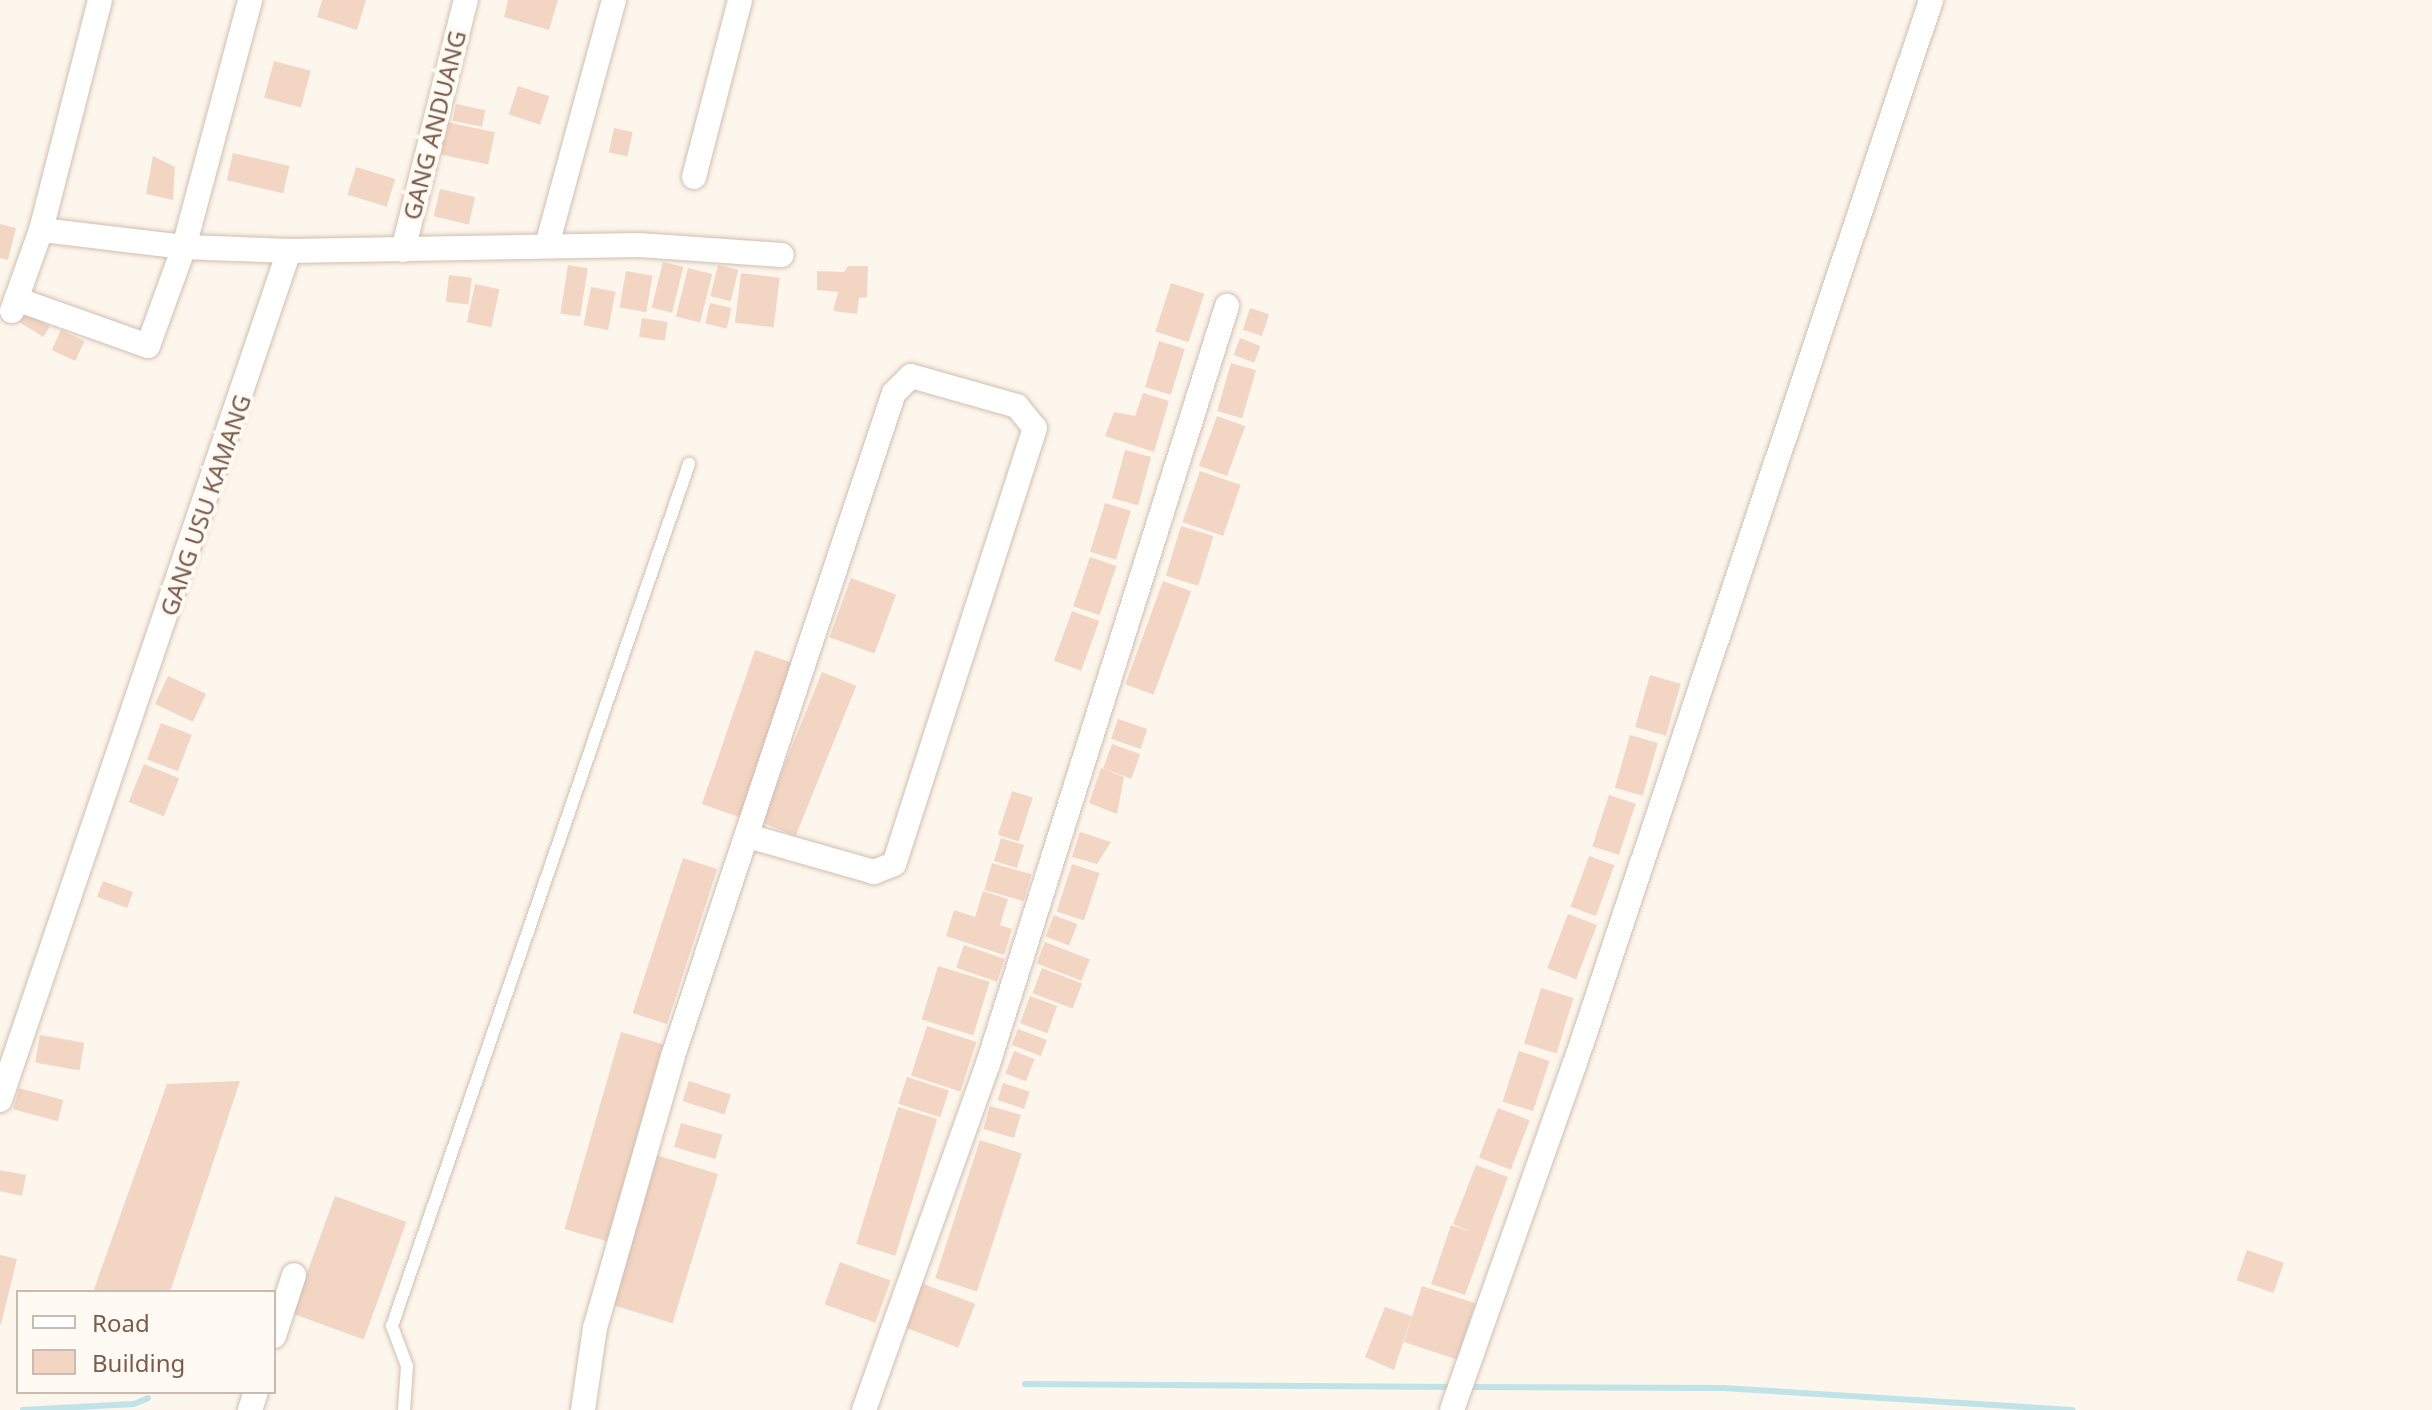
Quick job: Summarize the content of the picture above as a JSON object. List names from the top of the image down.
{
  "streets": {
    "street": ["GANG ANDUANG", "GANG USU KAMANG"]
  },
  "legend": ["Road", "Building"]
}
